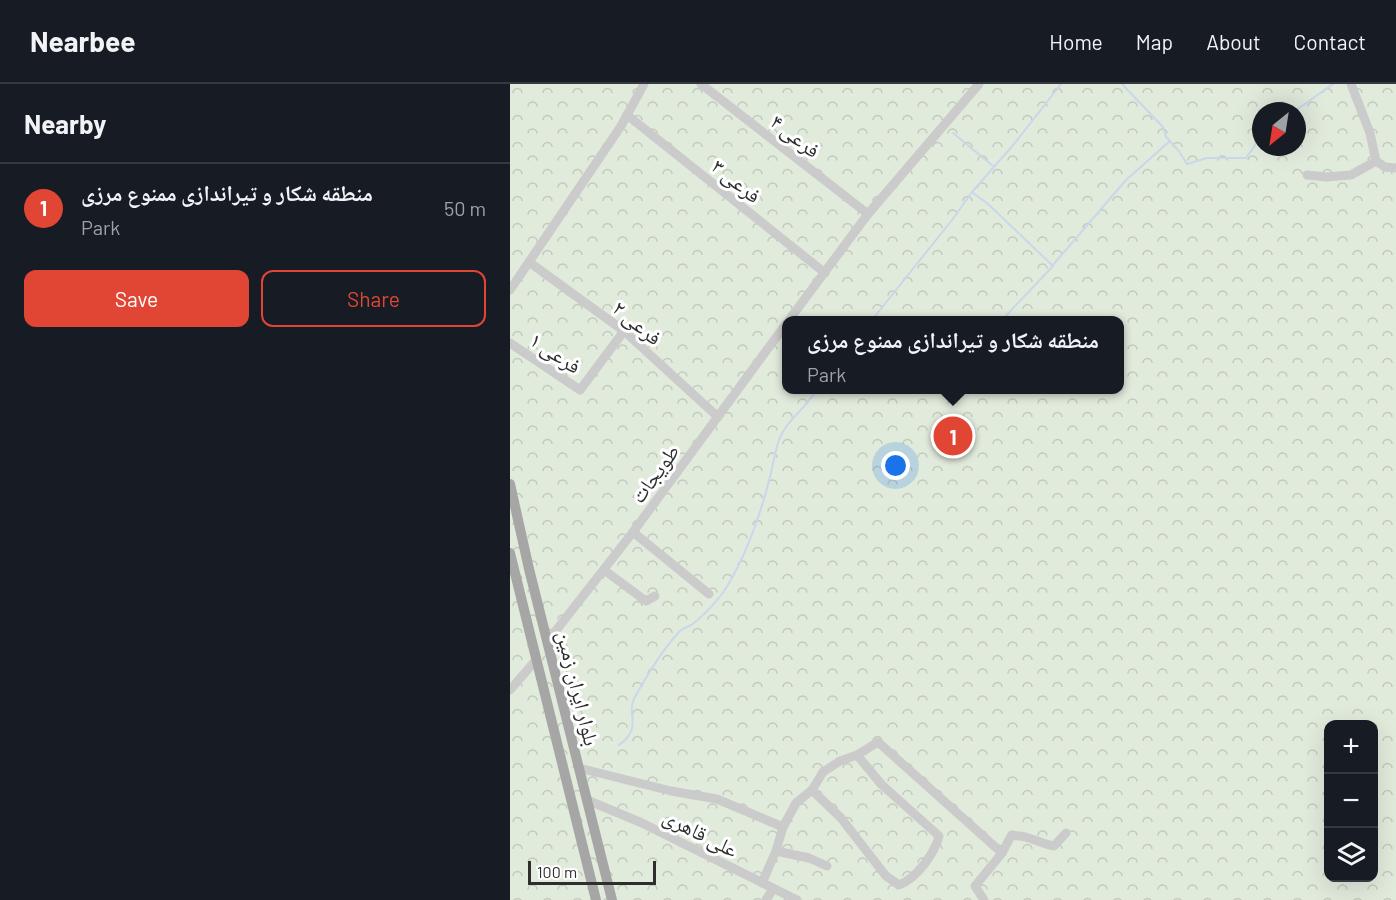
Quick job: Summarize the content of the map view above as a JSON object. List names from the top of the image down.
{
  "streets": {
    "main road": ["بلوار ایران زمین"],
    "street": [
      "فرعی ۴",
      "فرعی ۳",
      "فرعی ۲",
      "فرعی ۱",
      "طویجات",
      "علی قاهری"
    ]
  },
  "crossings": [
    ["فرعی ۴", "طویجات"],
    ["فرعی ۳", "طویجات"],
    ["فرعی ۲", "فرعی ۱"],
    ["فرعی ۲", "طویجات"],
    ["طویجات", "بلوار ایران زمین"],
    ["بلوار ایران زمین", "علی قاهری"]
  ],
  "scale_bar": "100 m",
  "north": "bottom left",
  "page": {
    "header": "Nearbee",
    "nav": [
      "Home",
      "Map",
      "About",
      "Contact"
    ],
    "heading": "Nearby",
    "list": [
      {
        "mark": "1",
        "name": "منطقه شکار و تیراندازی ممنوع مرزی",
        "note": "Park",
        "value": "50 m"
      }
    ],
    "buttons": ["Save", "Share"],
    "popup": ["منطقه شکار و تیراندازی ممنوع مرزی", "Park"],
    "pins": "1",
    "map_buttons": ["+", "−"],
    "scale": "100 m"
  }
}
